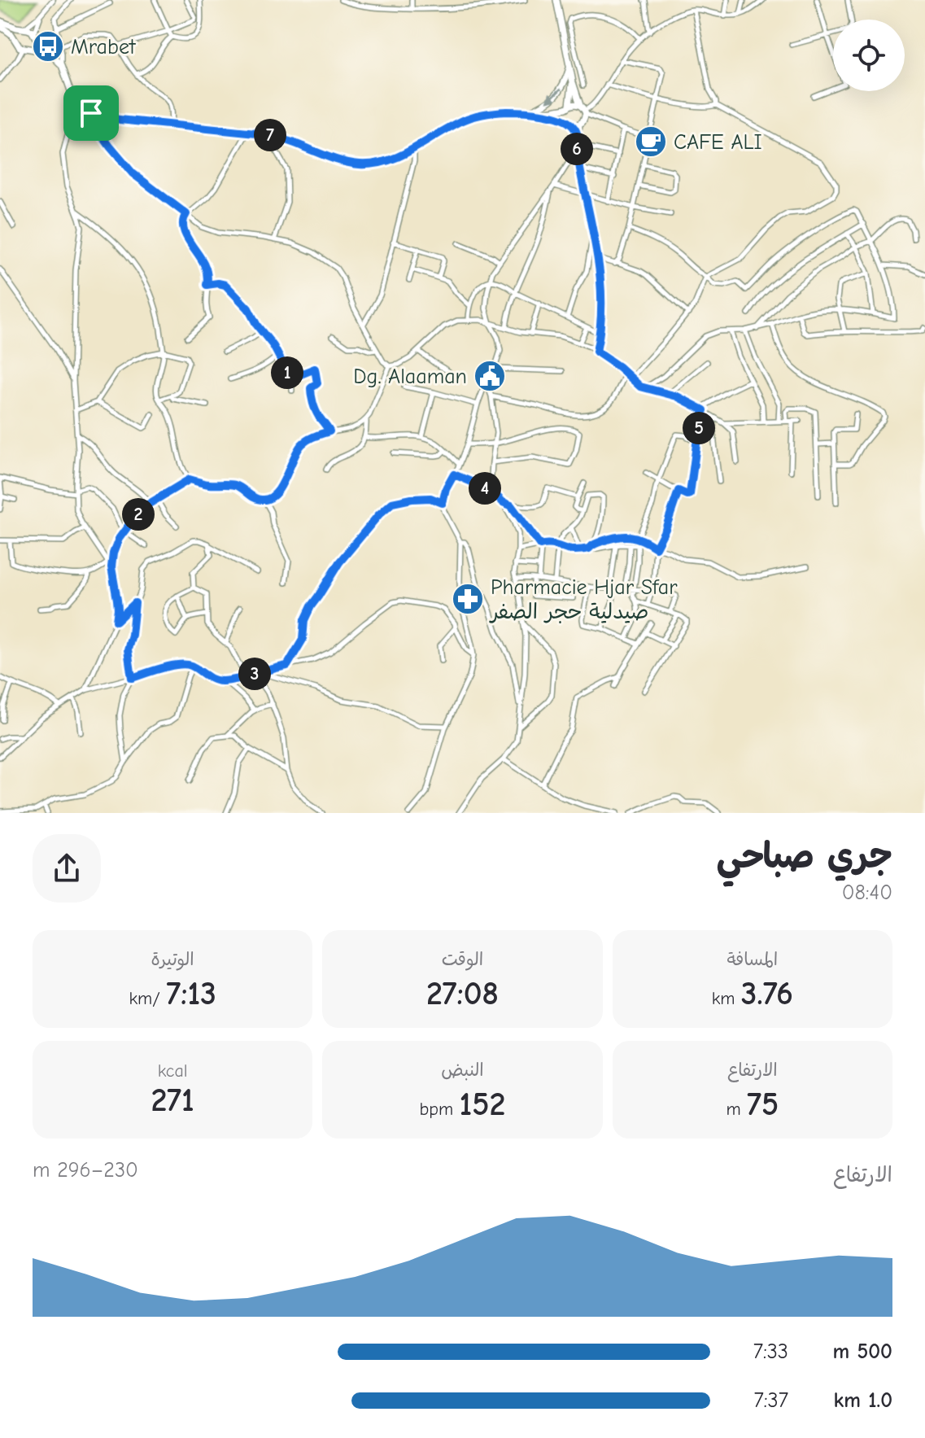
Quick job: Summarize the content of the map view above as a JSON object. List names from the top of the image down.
{
  "places": {
    "bus stop": ["Mrabet"],
    "cafe": ["CAFE ALI"],
    "public building": ["Dg. Alaaman"],
    "pharmacy": ["Pharmacie Hjar Sfar صيدلية حجر الصفر"]
  },
  "page": {
    "pins": [
      "7",
      "6",
      "1",
      "5",
      "4",
      "2",
      "3"
    ],
    "heading": ["جري صباحي", "08:40"],
    "stats": [
      ["المسافة", "3.76 km"],
      ["الوقت", "27:08"],
      ["الوتيرة", "7:13 /km"],
      ["الارتفاع", "75 m"],
      ["النبض", "152 bpm"],
      ["kcal", "271"]
    ],
    "chart": ["الارتفاع", "230–296 m"],
    "list": [
      {
        "name": "500 m",
        "note": "7:33"
      },
      {
        "name": "1.0 km",
        "note": "7:37"
      }
    ]
  }
}
